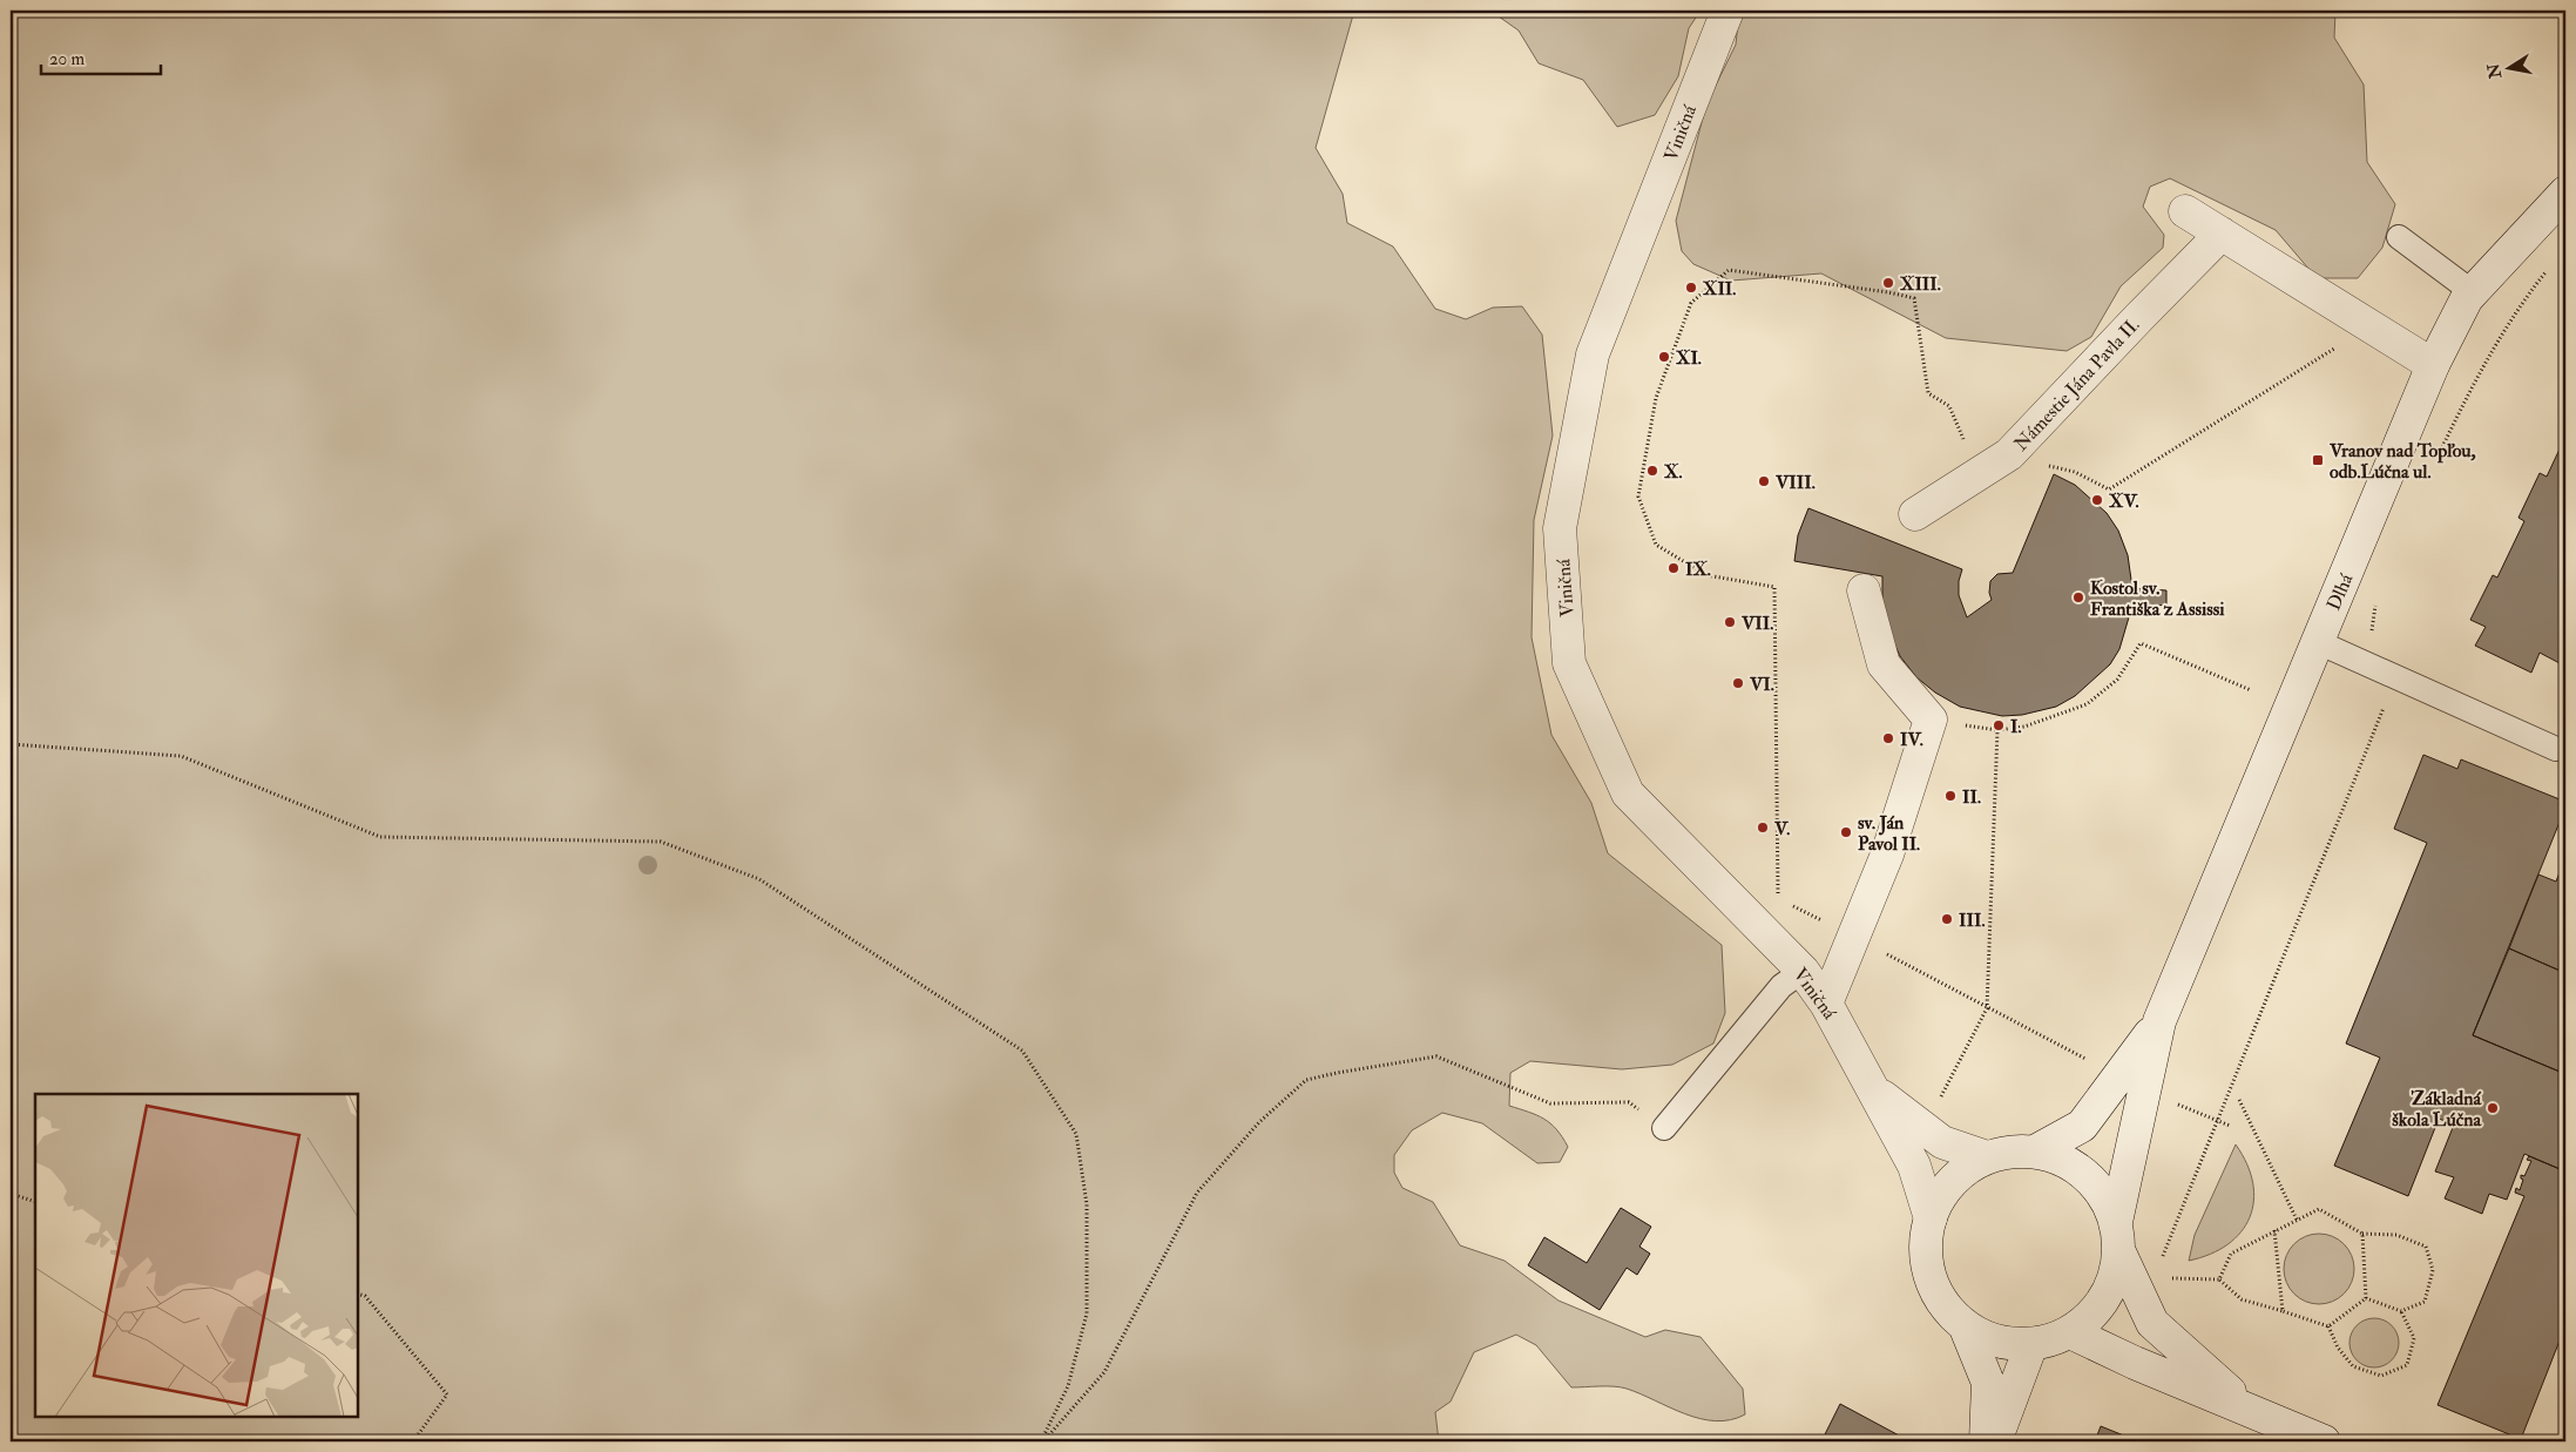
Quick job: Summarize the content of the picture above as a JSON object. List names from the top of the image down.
{
  "streets": {
    "street": ["Viničná", "Námestie Jána Pavla II.", "Dlhá"]
  },
  "places": {
    "other": [
      "XIII.",
      "XII.",
      "XI.",
      "X.",
      "VIII.",
      "XV.",
      "IX.",
      "Kostol sv. Františka z Assissi",
      "VII.",
      "VI.",
      "I.",
      "IV.",
      "II.",
      "V.",
      "sv. Ján Pavol II.",
      "III.",
      "Základná škola Lúčna"
    ],
    "transit": ["Vranov nad Topľou, odb.Lúčna ul."]
  },
  "scale_bar": "20 m",
  "north": "left"
}
